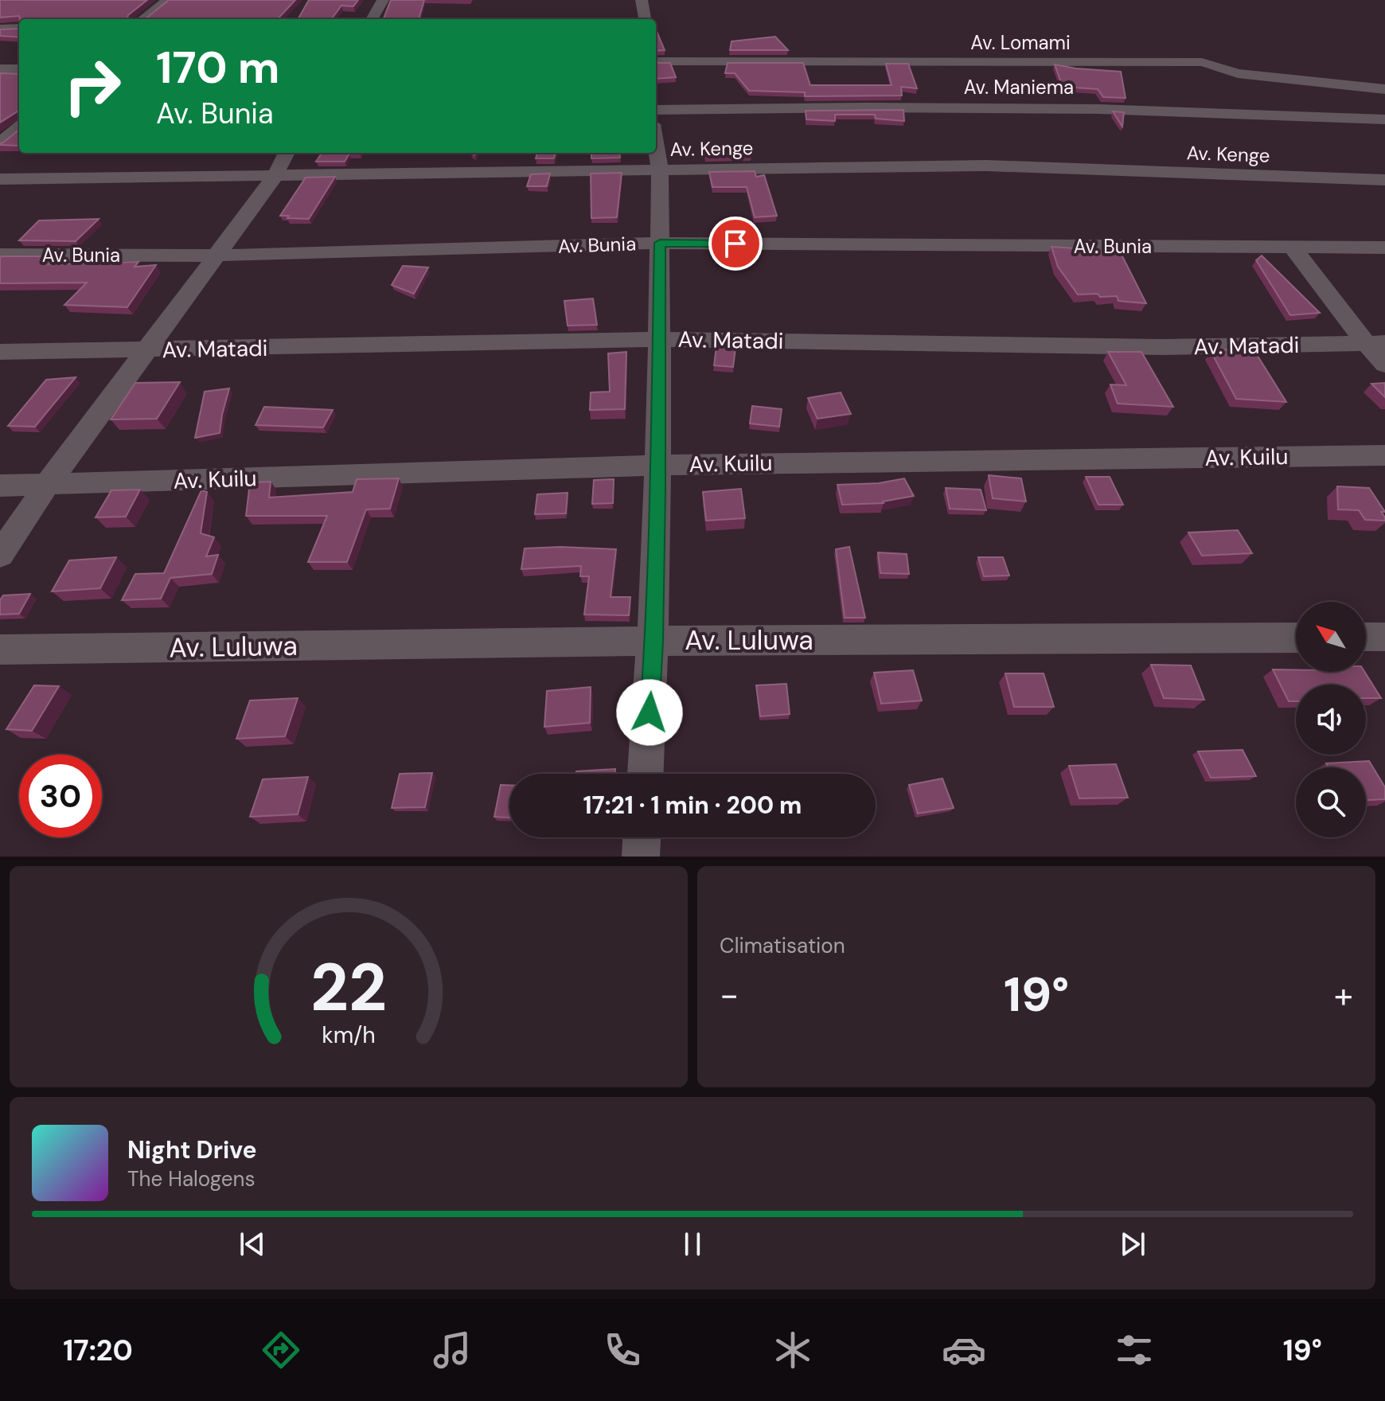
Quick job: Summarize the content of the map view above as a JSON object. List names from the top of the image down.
{
  "streets": {
    "street": [
      "Av. Lomami",
      "Av. Maniema",
      "Av. Kenge",
      "Av. Bunia",
      "Av. Matadi",
      "Av. Kuilu",
      "Av. Luluwa"
    ]
  },
  "north": "top left",
  "page": {
    "turn": ["170 m", "Av. Bunia"],
    "limit": "30",
    "trip": "17:21 · 1 min · 200 m",
    "tile": "Climatisation",
    "heat": ["−", "19°", "+"],
    "song": ["Night Drive", "The Halogens"],
    "tabs": ["17:20", "19°"],
    "gauge": ["22", "km/h"]
  }
}
